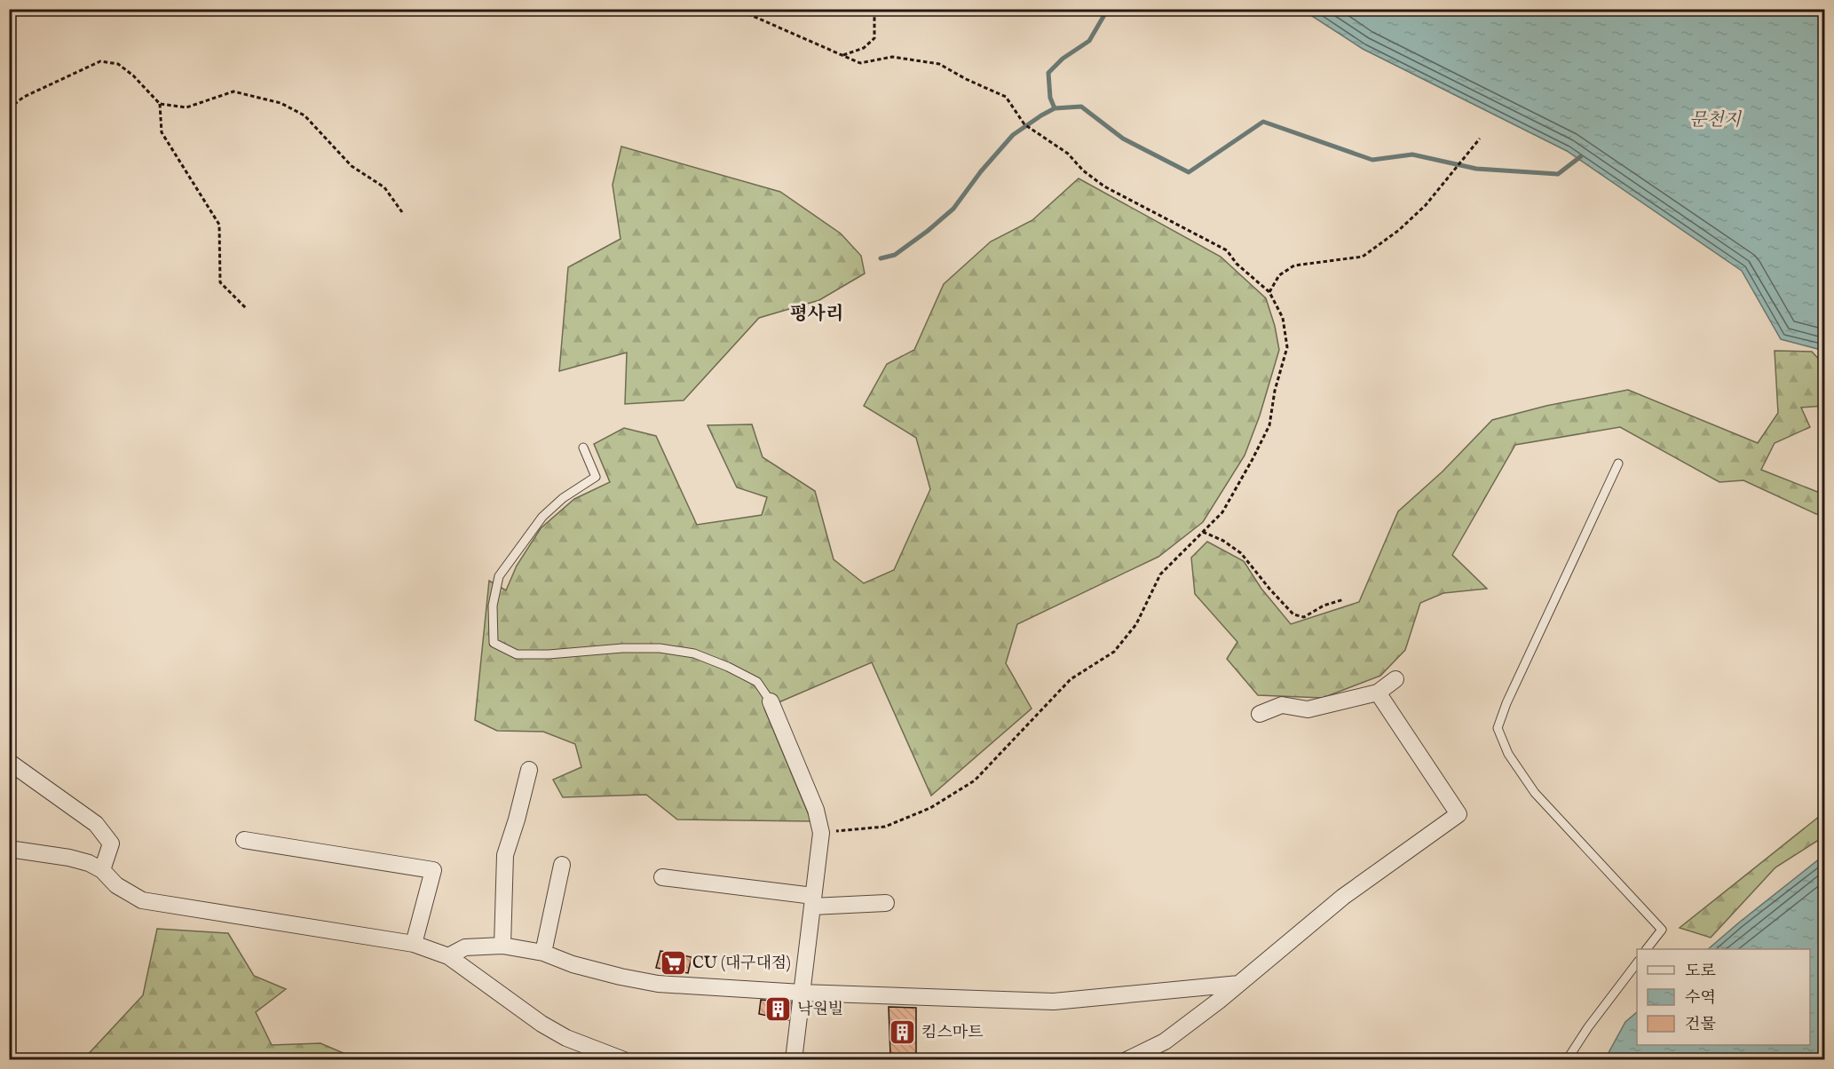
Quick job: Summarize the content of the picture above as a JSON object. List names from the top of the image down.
{
  "districts": ["평사리"],
  "water": ["문천지"],
  "places": {
    "supermarket": ["CU (대구대점)"],
    "building": ["낙원빌", "킴스마트"]
  },
  "legend": ["도로", "수역", "건물"]
}
